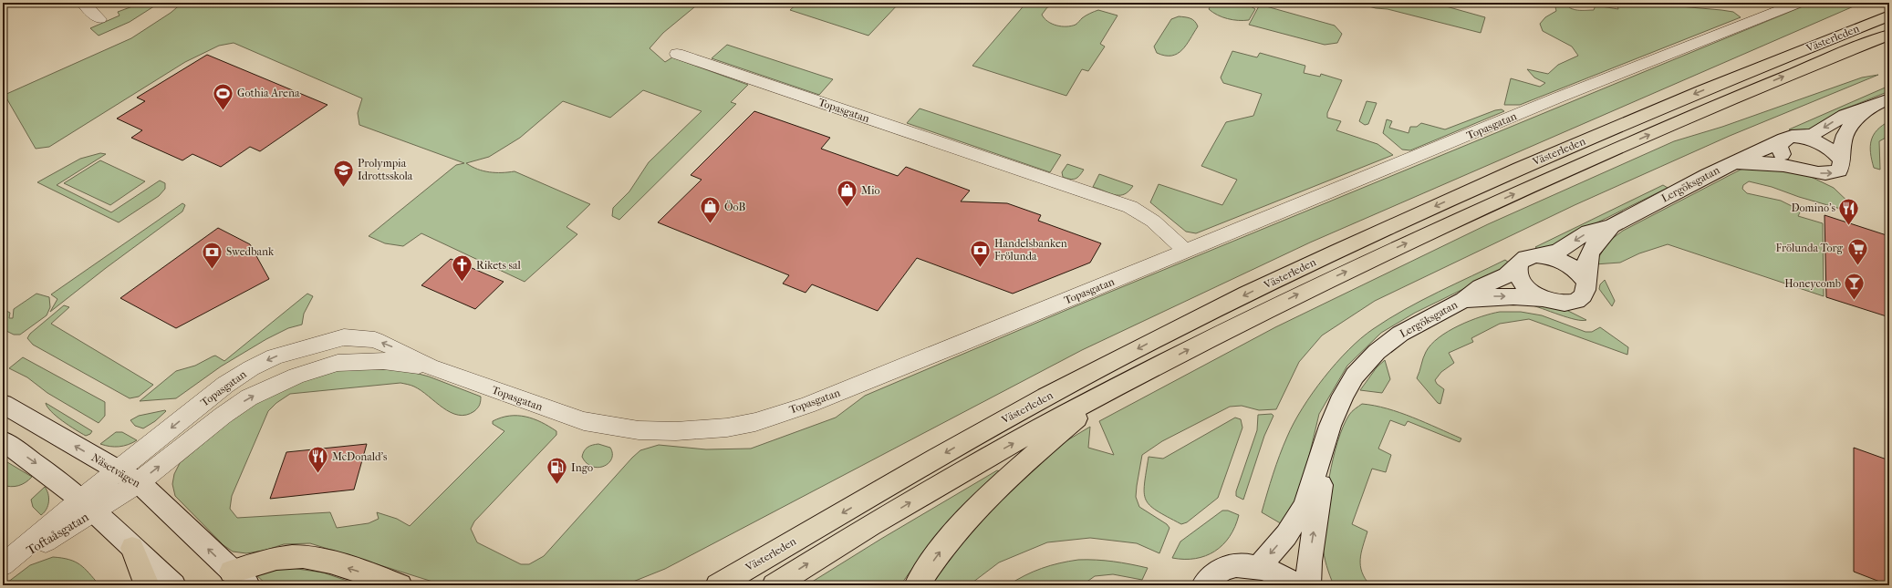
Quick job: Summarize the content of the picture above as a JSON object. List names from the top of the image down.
{
  "streets": {
    "highway": ["Västerleden"],
    "street": [
      "Topasgatan",
      "Lergöksgatan",
      "Näsetvägen",
      "Toftaåsgatan"
    ]
  },
  "crossings": [
    ["Topasgatan", "Näsetvägen"],
    ["Topasgatan", "Toftaåsgatan"]
  ],
  "places": {
    "sports": ["Gothia Arena"],
    "school or university": ["Prolympia Idrottsskola"],
    "shop": ["Mio", "ÖoB"],
    "restaurant": ["Domino's", "McDonald's"],
    "supermarket": ["Frölunda Torg"],
    "bank": ["Handelsbanken Frölunda", "Swedbank"],
    "church": ["Rikets sal"],
    "bar": ["Honeycomb"],
    "fuel station": ["Ingo"]
  }
}
